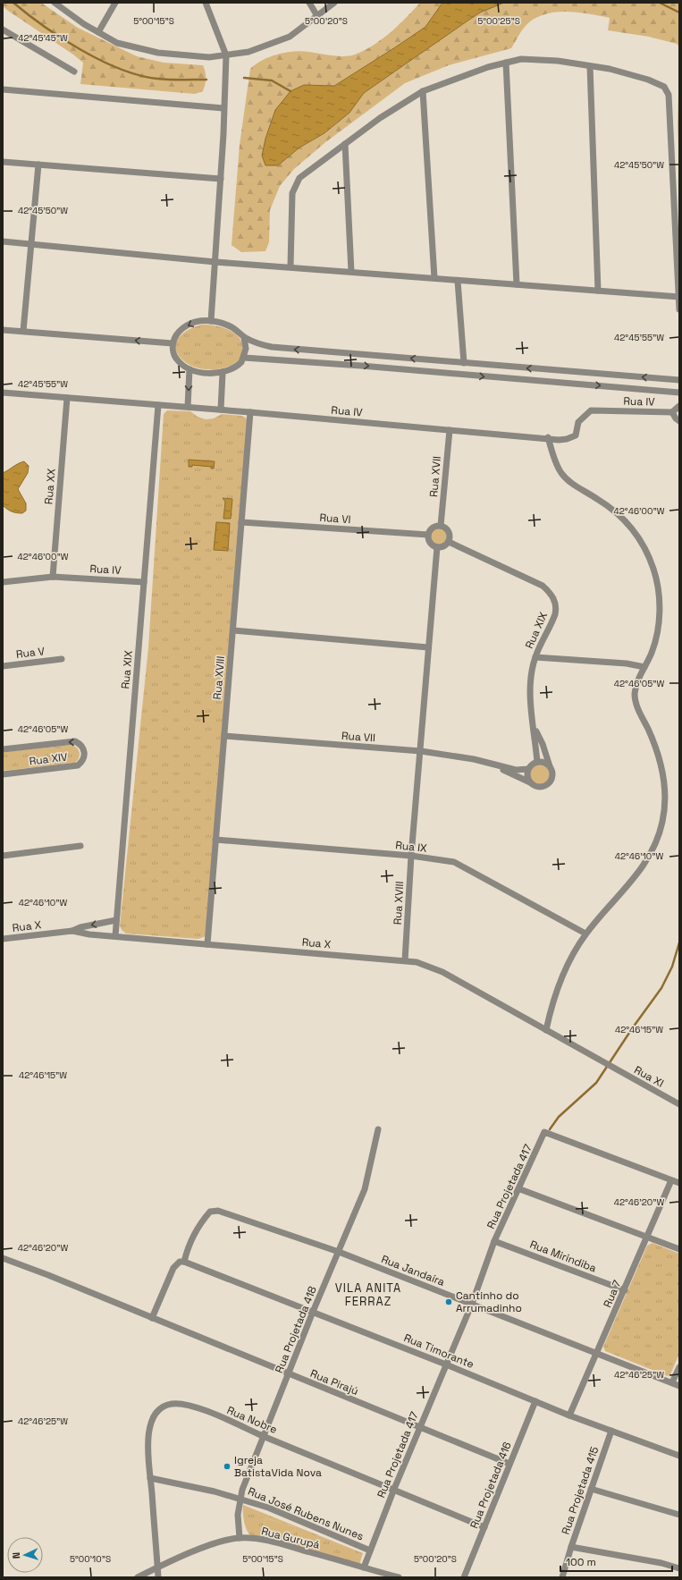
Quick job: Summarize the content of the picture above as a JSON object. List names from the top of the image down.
{
  "streets": {
    "street": [
      "Rua IV",
      "Rua XVII",
      "Rua XX",
      "Rua VI",
      "Rua XIX",
      "Rua V",
      "Rua XVIII",
      "Rua VII",
      "Rua XIV",
      "Rua IX",
      "Rua X",
      "Rua XI",
      "Rua Projetada 417",
      "Rua Mirindiba",
      "Rua Jandaíra",
      "Rua 7",
      "Rua Projetada 418",
      "Rua Timorante",
      "Rua Pirajú",
      "Rua Nobre",
      "Rua Projetada 416",
      "Rua Projetada 415",
      "Rua José Rubens Nunes",
      "Rua Gurupá"
    ]
  },
  "crossings": [
    ["Rua IV", "Rua XVII"],
    ["Rua IV", "Rua XX"],
    ["Rua IV", "Rua XIX"],
    ["Rua IV", "Rua XVIII"],
    ["Rua XVII", "Rua VI"],
    ["Rua XVII", "Rua XIX"],
    ["Rua XVII", "Rua XVIII"],
    ["Rua VI", "Rua XIX"],
    ["Rua VI", "Rua XVIII"],
    ["Rua XIX", "Rua XVIII"],
    ["Rua XIX", "Rua X"],
    ["Rua XVIII", "Rua VII"],
    ["Rua XVIII", "Rua IX"],
    ["Rua XVIII", "Rua X"],
    ["Rua X", "Rua XI"],
    ["Rua Projetada 417", "Rua Mirindiba"],
    ["Rua Projetada 417", "Rua Jandaíra"],
    ["Rua Projetada 417", "Rua 7"],
    ["Rua Projetada 417", "Rua Timorante"],
    ["Rua Projetada 417", "Rua Pirajú"],
    ["Rua Projetada 417", "Rua Nobre"],
    ["Rua Projetada 417", "Rua José Rubens Nunes"],
    ["Rua Projetada 417", "Rua Gurupá"],
    ["Rua Mirindiba", "Rua 7"],
    ["Rua Jandaíra", "Rua 7"],
    ["Rua Jandaíra", "Rua Projetada 418"],
    ["Rua Jandaíra", "Rua Timorante"],
    ["Rua 7", "Rua Timorante"],
    ["Rua Projetada 418", "Rua Timorante"],
    ["Rua Projetada 418", "Rua Pirajú"],
    ["Rua Projetada 418", "Rua Nobre"],
    ["Rua Projetada 418", "Rua José Rubens Nunes"],
    ["Rua Projetada 418", "Rua Gurupá"],
    ["Rua Timorante", "Rua Projetada 416"],
    ["Rua Timorante", "Rua Projetada 415"],
    ["Rua Pirajú", "Rua Projetada 416"],
    ["Rua Nobre", "Rua Projetada 416"],
    ["Rua Nobre", "Rua José Rubens Nunes"],
    ["Rua Nobre", "Rua Gurupá"]
  ],
  "districts": ["VILA ANITA FERRAZ"],
  "places": ["Cantinho do Arrumadinho", "Igreja BatistaVida Nova"],
  "scale_bar": "100 m",
  "north": "left",
  "coordinates": [
    "5°00'15\"S",
    "5°00'20\"S",
    "5°00'25\"S",
    "42°45'45\"W",
    "42°45'50\"W",
    "42°45'55\"W",
    "42°46'00\"W",
    "42°46'05\"W",
    "42°46'10\"W",
    "42°46'15\"W",
    "42°46'20\"W",
    "42°46'25\"W",
    "5°00'10\"S"
  ]
}
